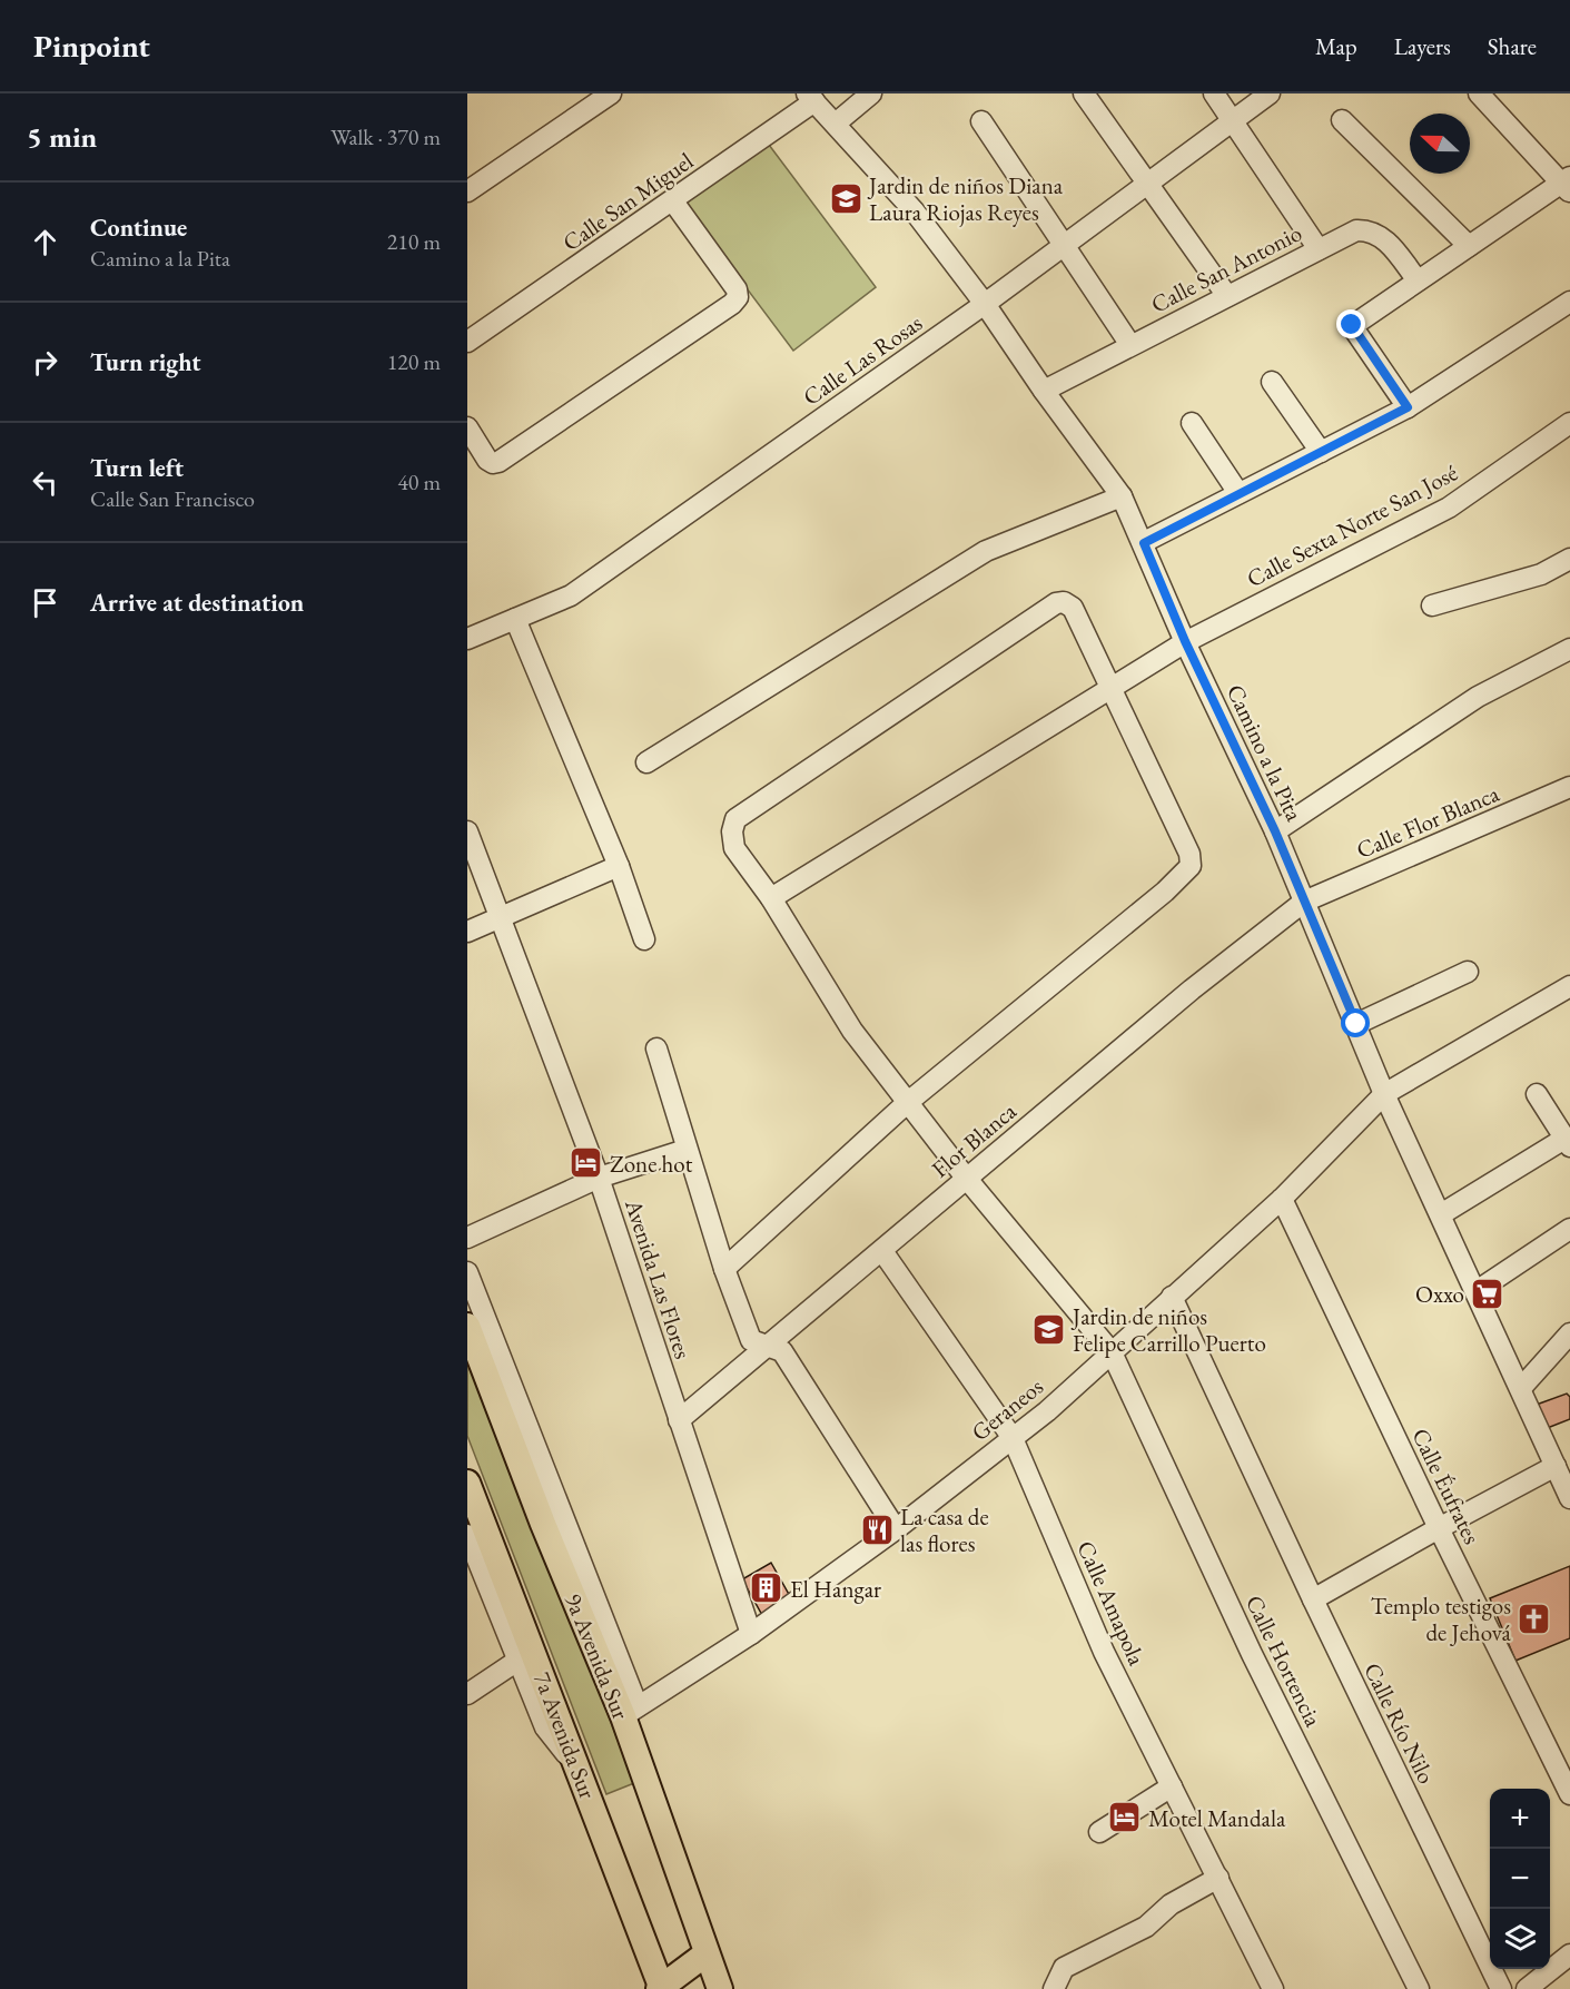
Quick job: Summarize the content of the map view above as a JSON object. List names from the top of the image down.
{
  "streets": {
    "main road": ["9a Avenida Sur", "7a Avenida Sur"],
    "street": [
      "Calle San Miguel",
      "Calle San Antonio",
      "Calle Las Rosas",
      "Calle Sexta Norte San José",
      "Camino a la Pita",
      "Calle Flor Blanca",
      "Flor Blanca",
      "Avenida Las Flores",
      "Geraneos",
      "Calle Éufrates",
      "Calle Amapola",
      "Calle Hortencia",
      "Calle Río Nilo"
    ]
  },
  "crossings": [
    ["Calle San Miguel", "Camino a la Pita"],
    ["Calle San Antonio", "Camino a la Pita"],
    ["Calle Las Rosas", "Camino a la Pita"],
    ["Calle Sexta Norte San José", "Camino a la Pita"],
    ["Calle Sexta Norte San José", "Calle Hortencia"],
    ["Camino a la Pita", "Calle Flor Blanca"],
    ["Camino a la Pita", "Flor Blanca"],
    ["Camino a la Pita", "Geraneos"],
    ["Calle Flor Blanca", "Flor Blanca"],
    ["Flor Blanca", "Avenida Las Flores"],
    ["Flor Blanca", "Calle Amapola"],
    ["Flor Blanca", "Calle Hortencia"],
    ["Avenida Las Flores", "Geraneos"],
    ["Geraneos", "Calle Éufrates"],
    ["Geraneos", "Calle Amapola"],
    ["Geraneos", "9a Avenida Sur"],
    ["Geraneos", "Calle Hortencia"],
    ["Geraneos", "Calle Río Nilo"]
  ],
  "places": {
    "school or university": ["Jardin de niños Diana Laura Riojas Reyes", "Jardin de niños Felipe Carrillo Puerto"],
    "hotel": ["Zone hot", "Motel Mandala"],
    "supermarket": ["Oxxo"],
    "restaurant": ["La casa de las flores"],
    "building": ["El Hangar"],
    "church": ["Templo testigos de Jehová"]
  },
  "north": "left",
  "page": {
    "header": "Pinpoint",
    "nav": ["Map", "Layers", "Share"],
    "heading": ["5 min", "Walk · 370 m"],
    "list": [
      ["Continue", "Camino a la Pita", "210 m"],
      ["Turn right", "120 m"],
      ["Turn left", "Calle San Francisco", "40 m"],
      "Arrive at destination"
    ],
    "map_buttons": ["+", "−"]
  }
}
